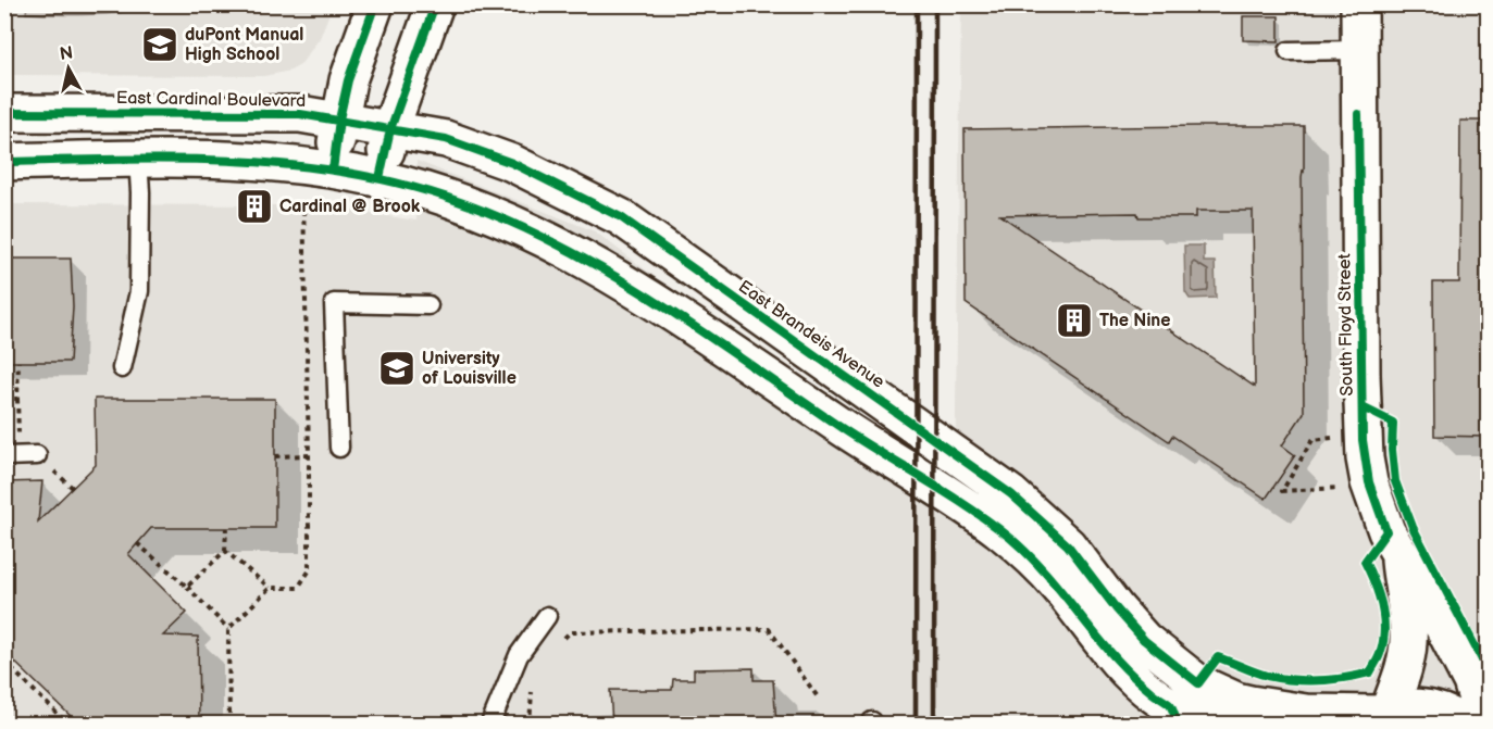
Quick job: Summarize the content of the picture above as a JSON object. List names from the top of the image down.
{
  "streets": {
    "main road": ["East Cardinal Boulevard", "South Floyd Street", "East Brandeis Avenue"]
  },
  "crossings": [
    ["East Cardinal Boulevard", "East Brandeis Avenue"],
    ["South Floyd Street", "East Brandeis Avenue"]
  ],
  "places": {
    "school or university": ["duPont Manual High School", "University of Louisville"],
    "building": ["Cardinal @ Brook", "The Nine"]
  },
  "north": "top"
}
